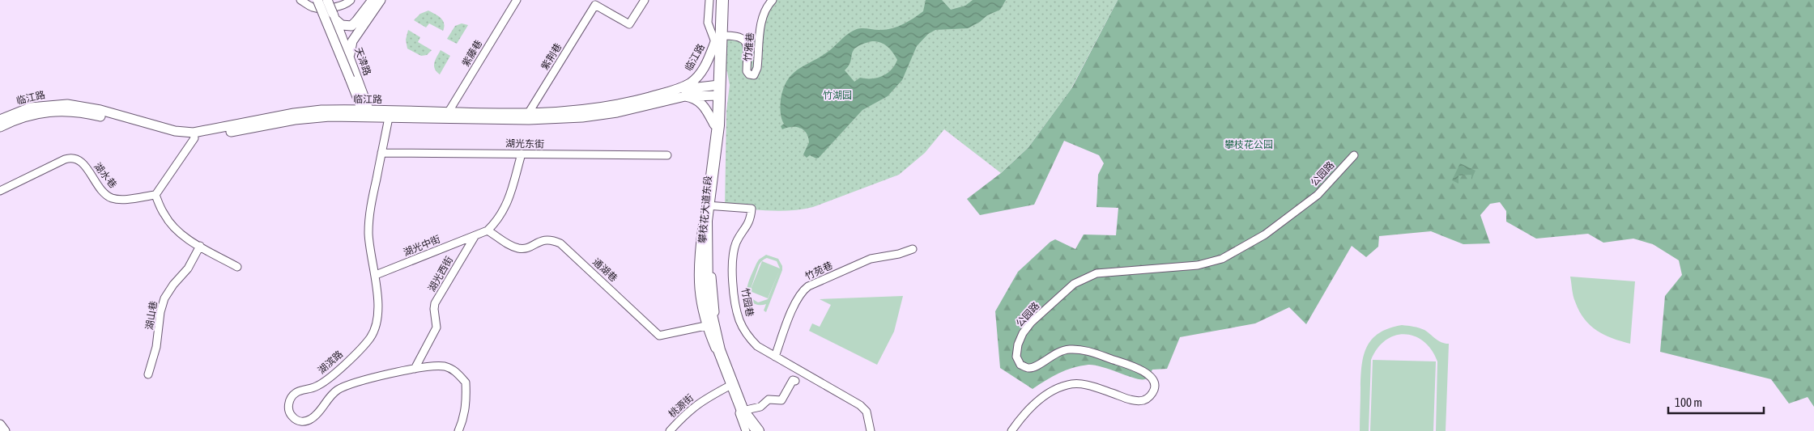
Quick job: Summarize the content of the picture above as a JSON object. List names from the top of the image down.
{
  "streets": {
    "highway": ["攀枝花大道东段"],
    "main road": ["临江路", "天津路"],
    "street": [
      "竹雅巷",
      "紫藤巷",
      "紫荆巷",
      "湖光东街",
      "公园路",
      "湖水巷",
      "湖光中街",
      "通湖巷",
      "竹苑巷",
      "湖光西街",
      "竹园巷",
      "湖山巷",
      "湖滨路",
      "桃源街"
    ]
  },
  "crossings": [
    ["竹雅巷", "临江路"],
    ["竹雅巷", "攀枝花大道东段"],
    ["紫藤巷", "临江路"],
    ["紫荆巷", "临江路"],
    ["临江路", "天津路"],
    ["临江路", "攀枝花大道东段"],
    ["临江路", "湖滨路"],
    ["湖光东街", "湖滨路"],
    ["攀枝花大道东段", "竹园巷"],
    ["攀枝花大道东段", "桃源街"],
    ["湖光中街", "通湖巷"],
    ["湖光中街", "湖光西街"],
    ["湖光中街", "湖滨路"],
    ["竹苑巷", "竹园巷"],
    ["湖光西街", "湖滨路"]
  ],
  "parks": ["竹湖园", "攀枝花公园"],
  "scale_bar": "100 m"
}
